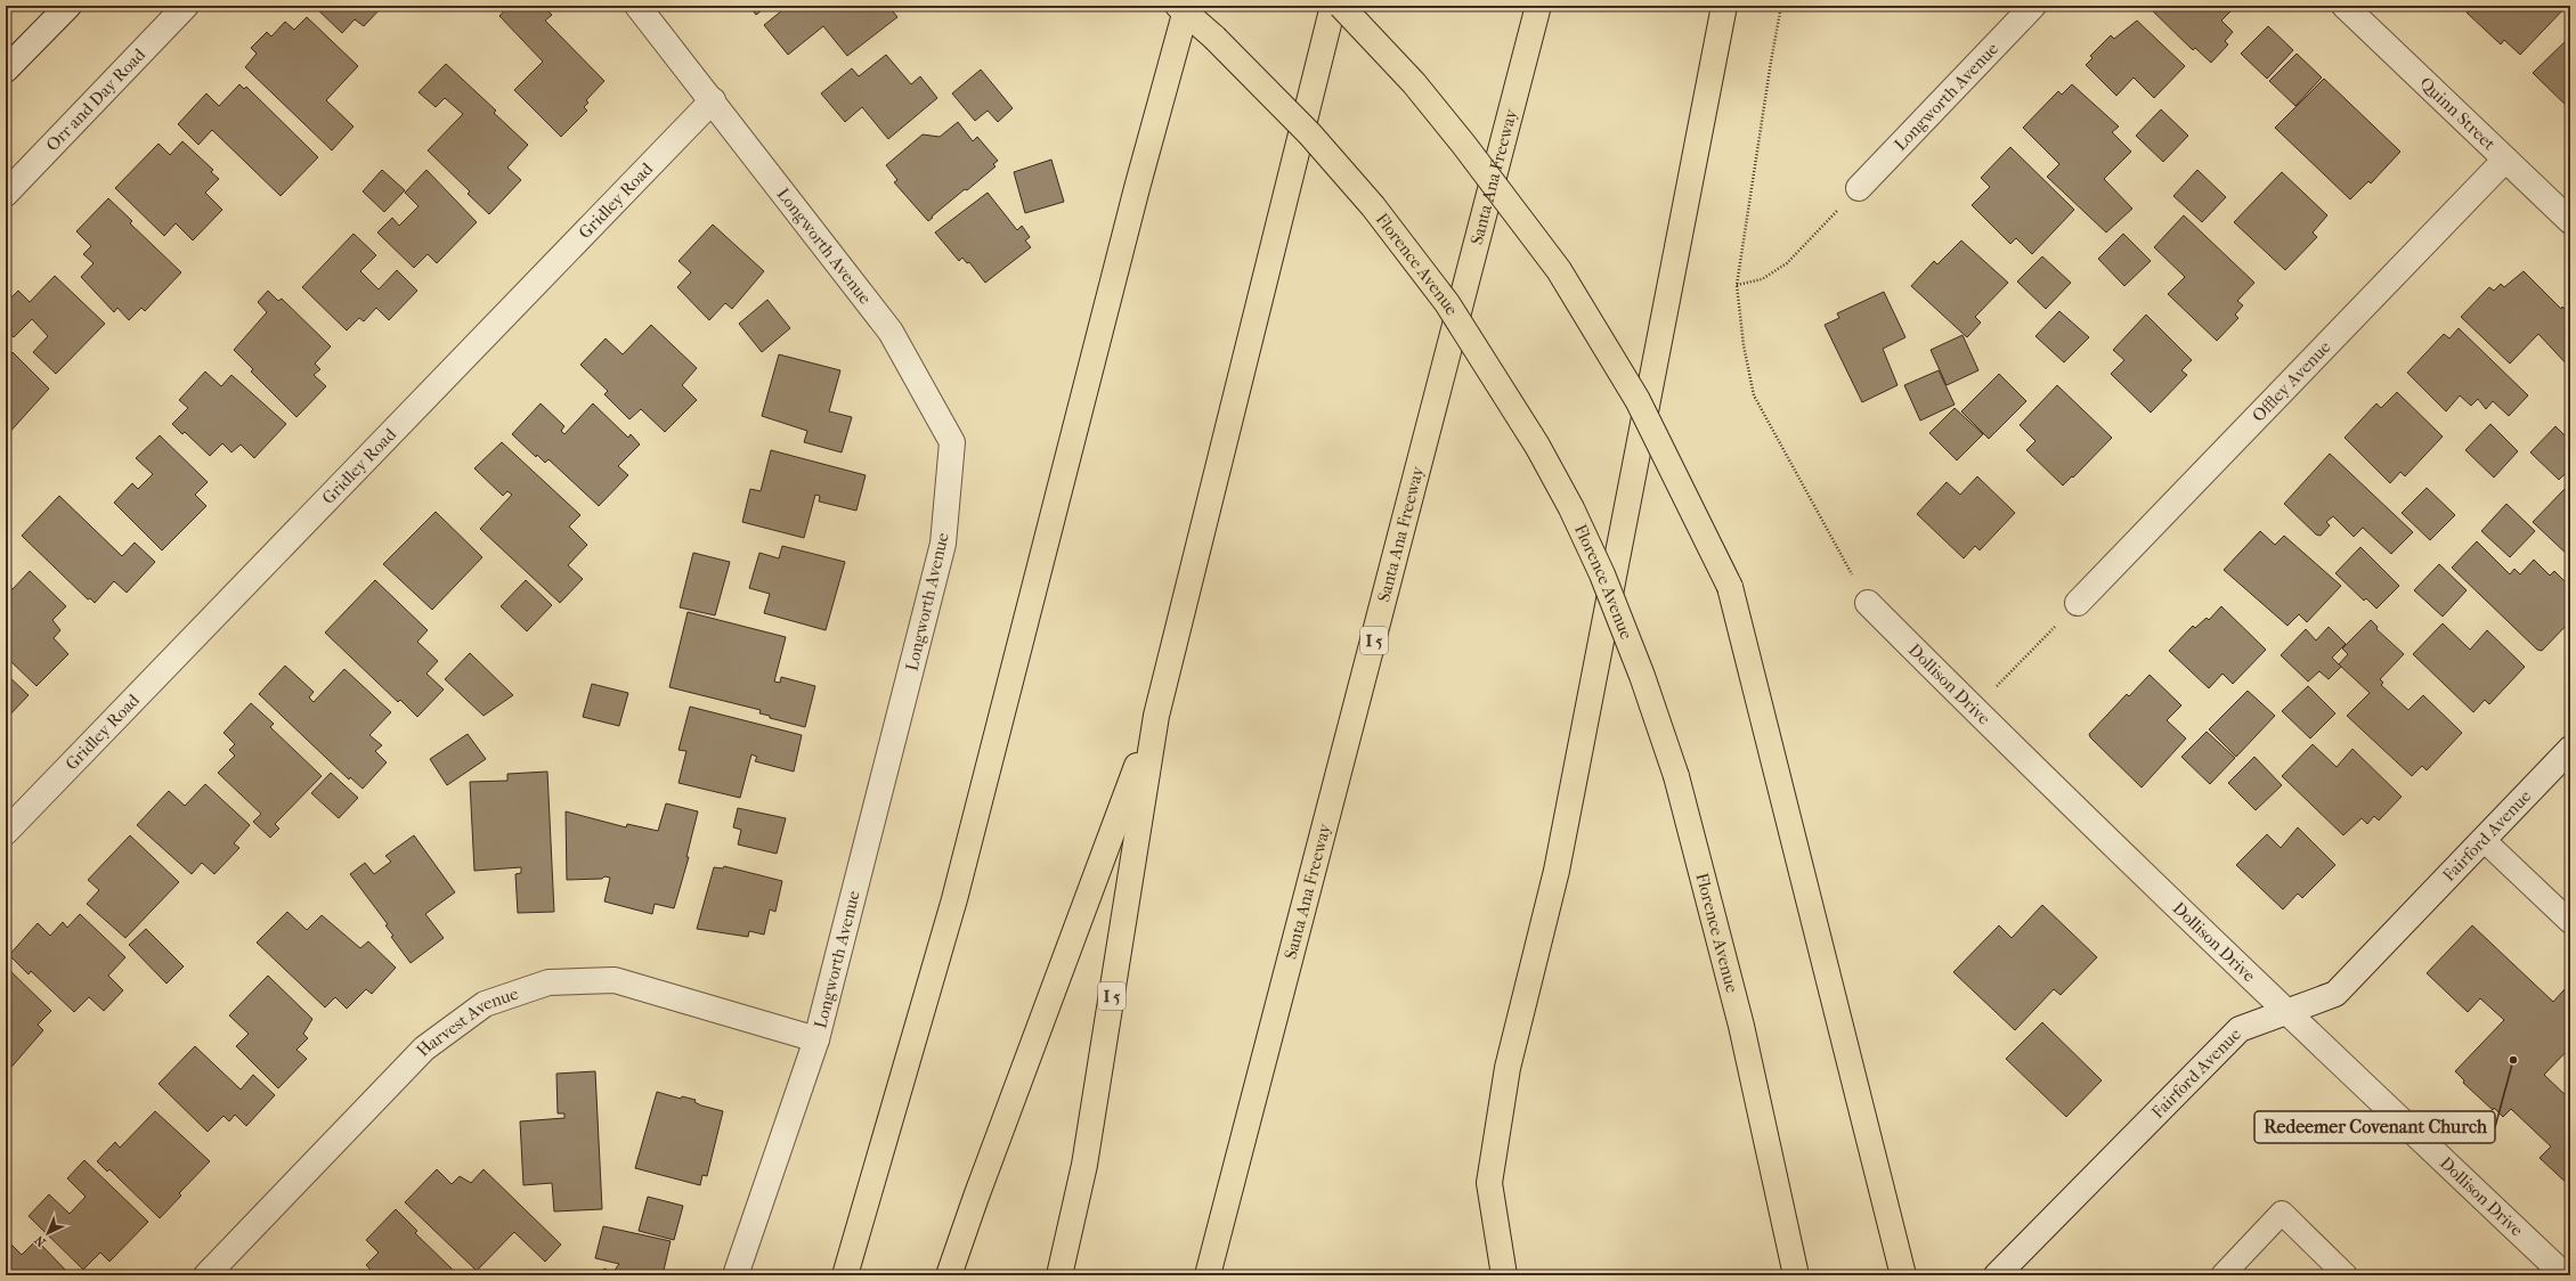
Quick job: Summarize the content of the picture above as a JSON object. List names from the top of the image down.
{
  "streets": {
    "main road": ["Santa Ana Freeway", "Florence Avenue", "I 5"],
    "street": [
      "Longworth Avenue",
      "Orr and Day Road",
      "Quinn Street",
      "Gridley Road",
      "Offley Avenue",
      "Dollison Drive",
      "Fairford Avenue",
      "Harvest Avenue"
    ]
  },
  "crossings": [
    ["Longworth Avenue", "Gridley Road"],
    ["Longworth Avenue", "Harvest Avenue"],
    ["Quinn Street", "Offley Avenue"],
    ["Dollison Drive", "Fairford Avenue"]
  ],
  "places": ["Redeemer Covenant Church"],
  "north": "bottom left"
}
